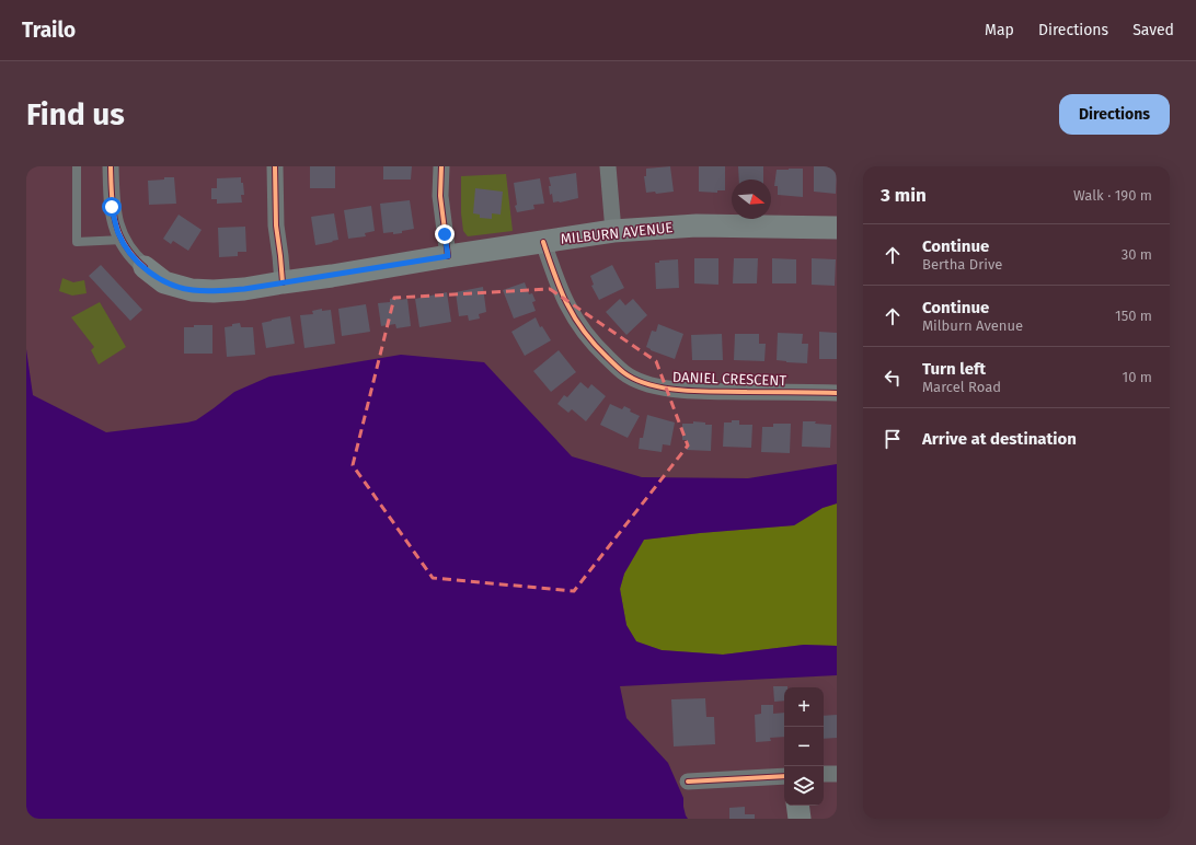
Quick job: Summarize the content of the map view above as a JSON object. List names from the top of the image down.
{
  "streets": {
    "main road": ["MILBURN AVENUE"],
    "street": ["DANIEL CRESCENT"]
  },
  "crossings": [
    ["MILBURN AVENUE", "DANIEL CRESCENT"]
  ],
  "north": "right",
  "page": {
    "header": "Trailo",
    "nav": ["Map", "Directions", "Saved"],
    "buttons": "Directions",
    "title": "Find us",
    "heading": ["3 min", "Walk · 190 m"],
    "list": [
      ["Continue", "Bertha Drive", "30 m"],
      ["Continue", "Milburn Avenue", "150 m"],
      ["Turn left", "Marcel Road", "10 m"],
      "Arrive at destination"
    ],
    "map_buttons": ["+", "−"]
  }
}
